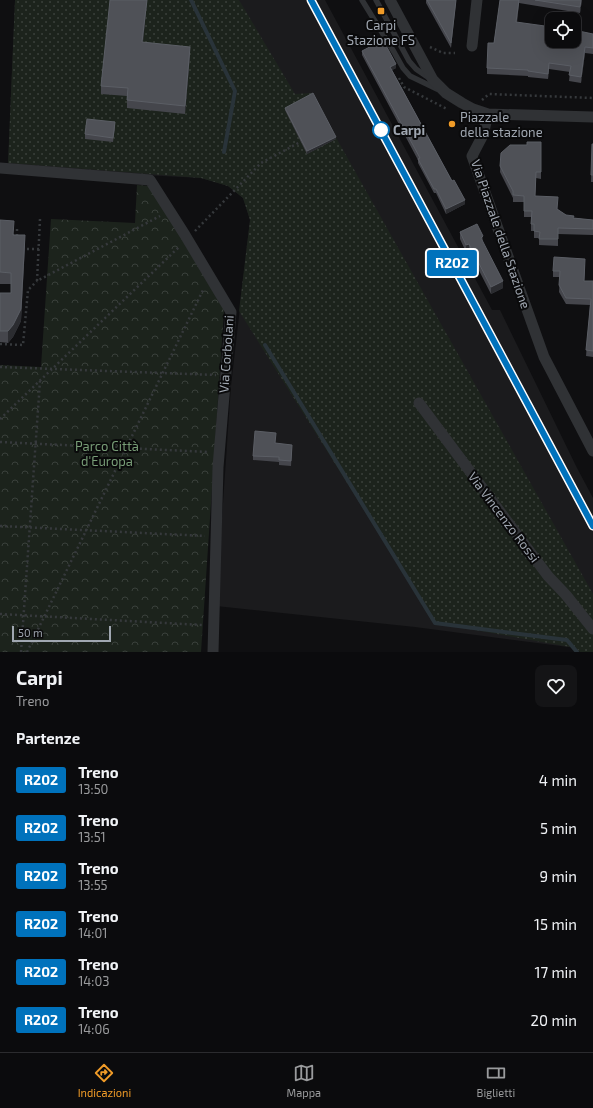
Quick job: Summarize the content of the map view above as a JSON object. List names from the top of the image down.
{
  "streets": {
    "street": ["Via Piazzale della Stazione", "Via Corbolani", "Via Vincenzo Rossi"]
  },
  "parks": ["Parco Città d'Europa"],
  "places": {
    "transit": ["Carpi Stazione FS"],
    "other": ["Piazzale della stazione", "Carpi"]
  },
  "scale_bar": "50 m",
  "page": {
    "on_map": "R202",
    "scale": "50 m",
    "heading": [
      ["Carpi", "Treno"],
      "Partenze"
    ],
    "list": [
      {
        "mark": "R202",
        "name": "Treno",
        "note": "13:50",
        "value": "4 min"
      },
      {
        "mark": "R202",
        "name": "Treno",
        "note": "13:51",
        "value": "5 min"
      },
      {
        "mark": "R202",
        "name": "Treno",
        "note": "13:55",
        "value": "9 min"
      },
      {
        "mark": "R202",
        "name": "Treno",
        "note": "14:01",
        "value": "15 min"
      },
      {
        "mark": "R202",
        "name": "Treno",
        "note": "14:03",
        "value": "17 min"
      },
      {
        "mark": "R202",
        "name": "Treno",
        "note": "14:06",
        "value": "20 min"
      }
    ],
    "tabs": ["Indicazioni", "Mappa", "Biglietti"]
  }
}
